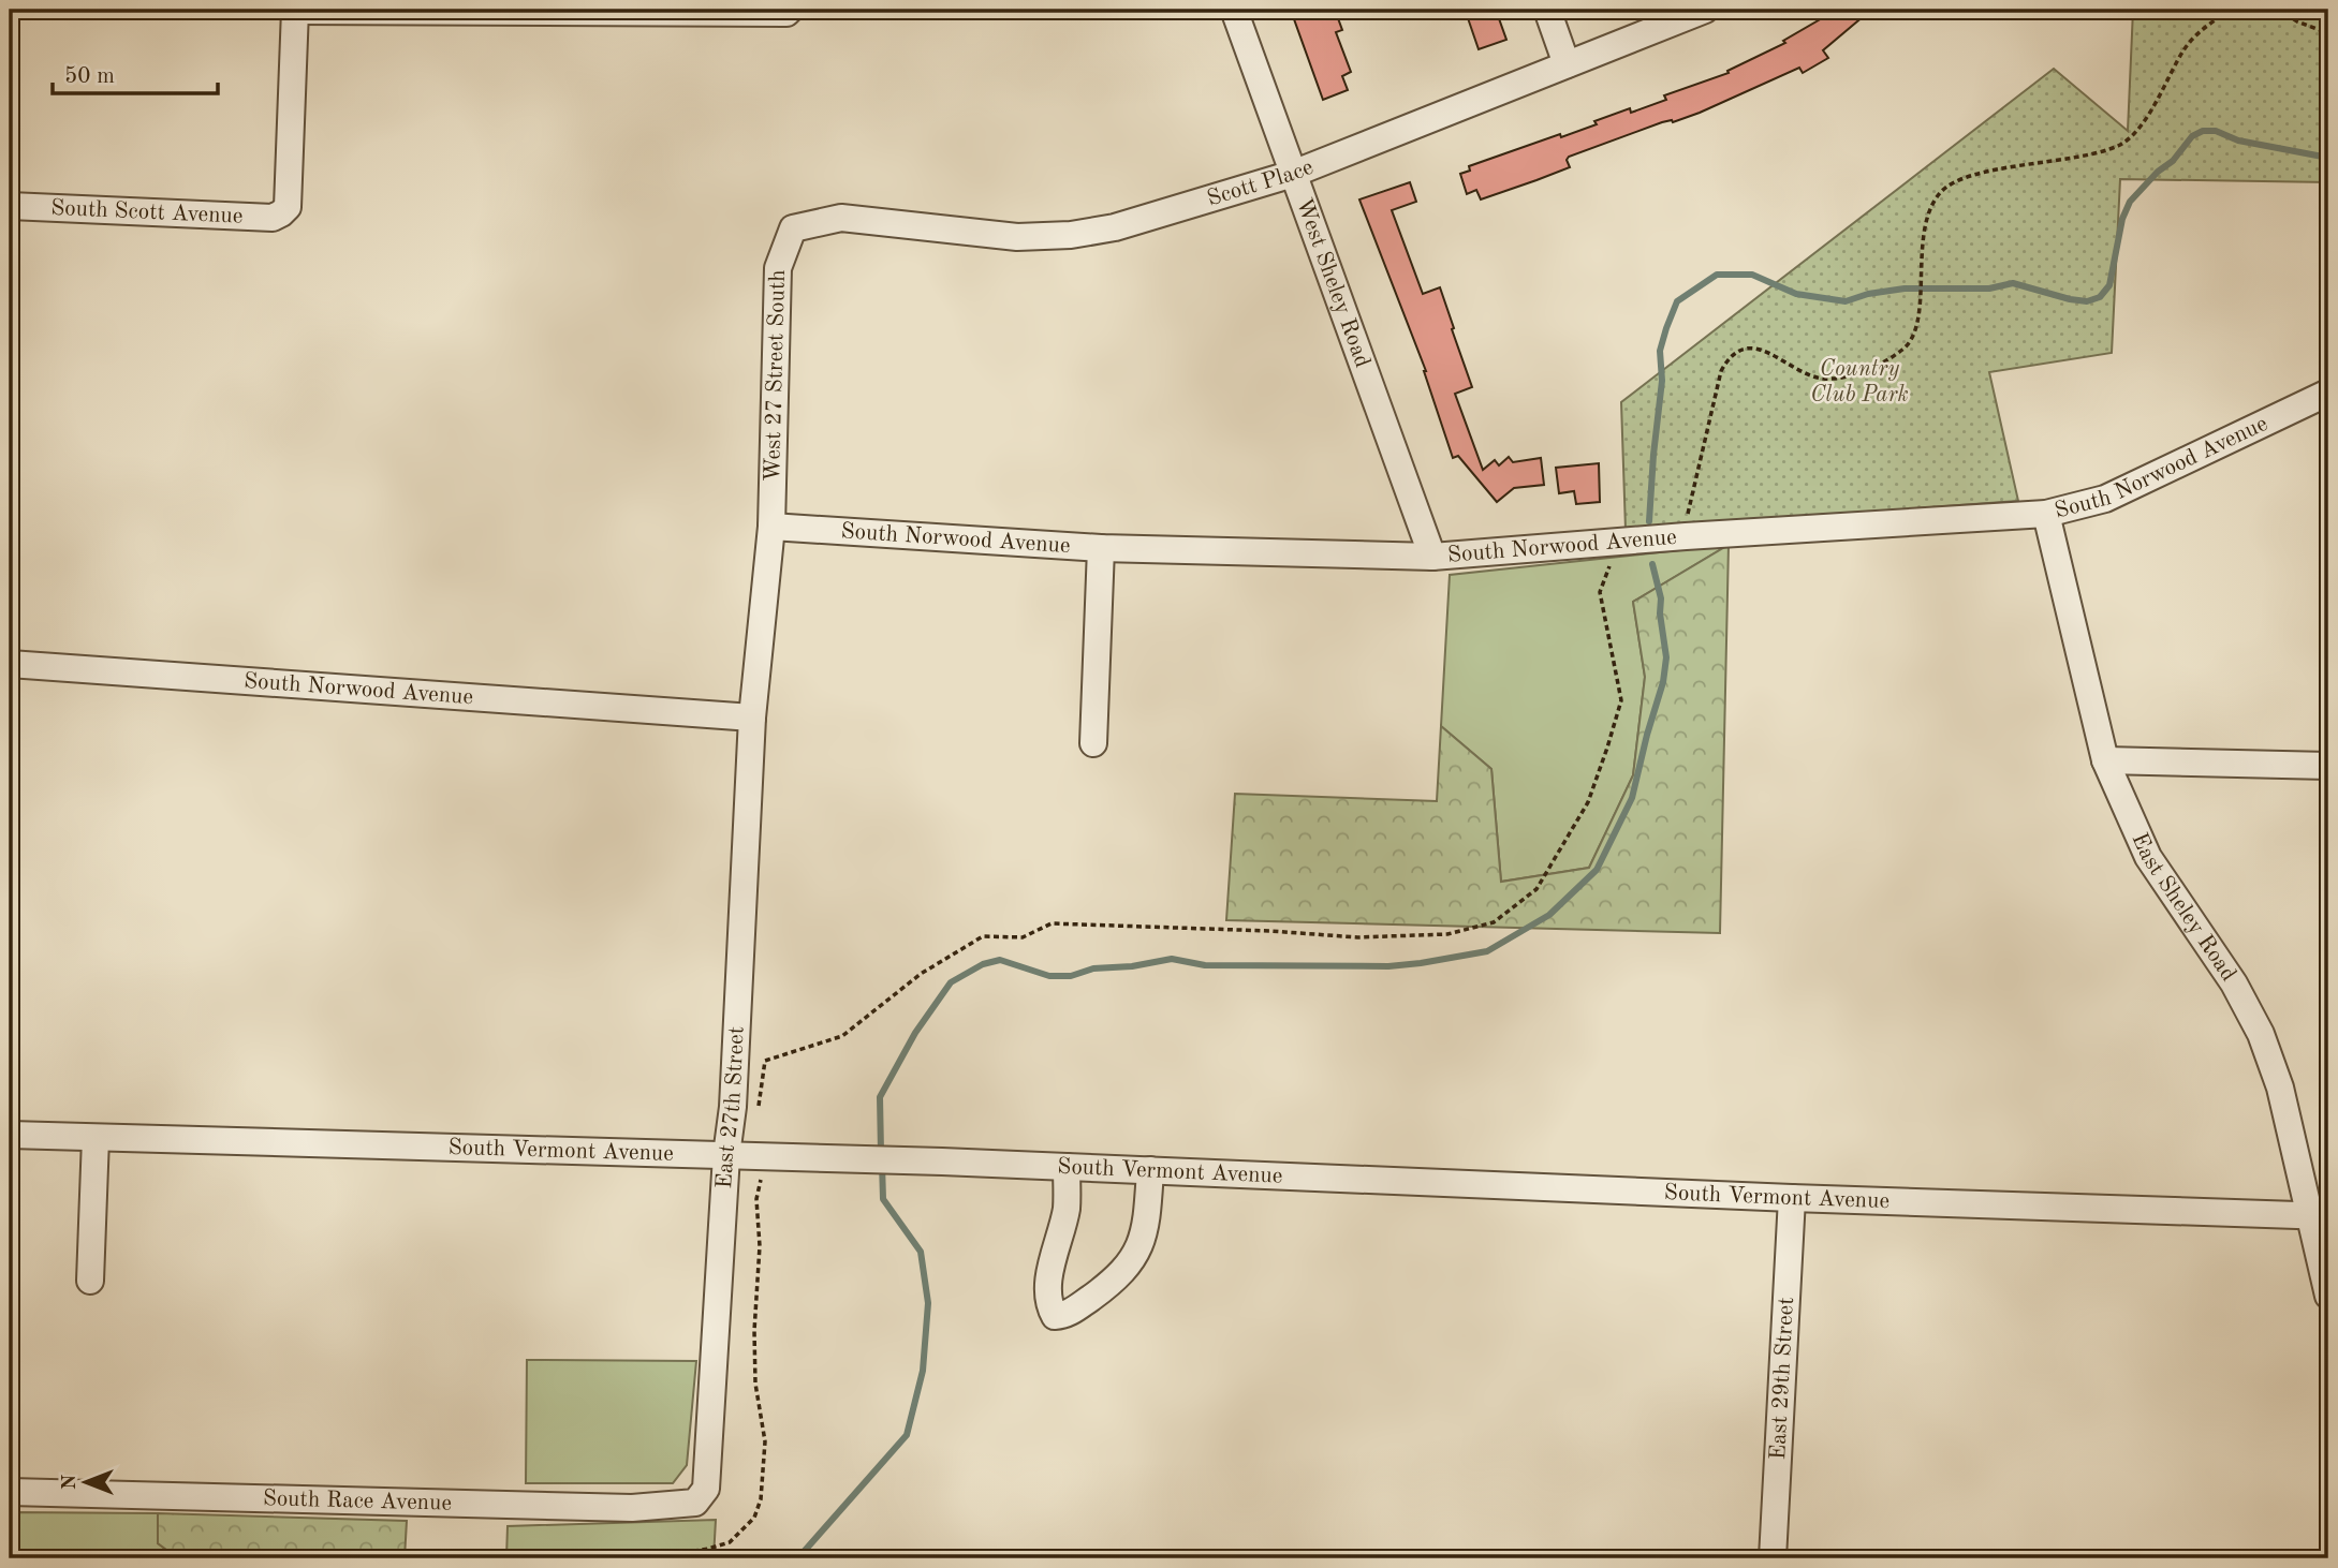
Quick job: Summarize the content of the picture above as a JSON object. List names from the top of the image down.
{
  "streets": {
    "street": [
      "Scott Place",
      "South Scott Avenue",
      "West Sheley Road",
      "West 27 Street South",
      "South Norwood Avenue",
      "East Sheley Road",
      "East 27th Street",
      "South Vermont Avenue",
      "East 29th Street",
      "South Race Avenue"
    ]
  },
  "crossings": [
    ["Scott Place", "West Sheley Road"],
    ["Scott Place", "West 27 Street South"],
    ["West Sheley Road", "South Norwood Avenue"],
    ["West 27 Street South", "South Norwood Avenue"],
    ["West 27 Street South", "East 27th Street"],
    ["South Norwood Avenue", "East Sheley Road"],
    ["South Norwood Avenue", "East 27th Street"],
    ["East Sheley Road", "South Vermont Avenue"],
    ["East 27th Street", "South Vermont Avenue"],
    ["East 27th Street", "South Race Avenue"],
    ["South Vermont Avenue", "East 29th Street"]
  ],
  "parks": ["Country Club Park"],
  "scale_bar": "50 m",
  "north": "left"
}
